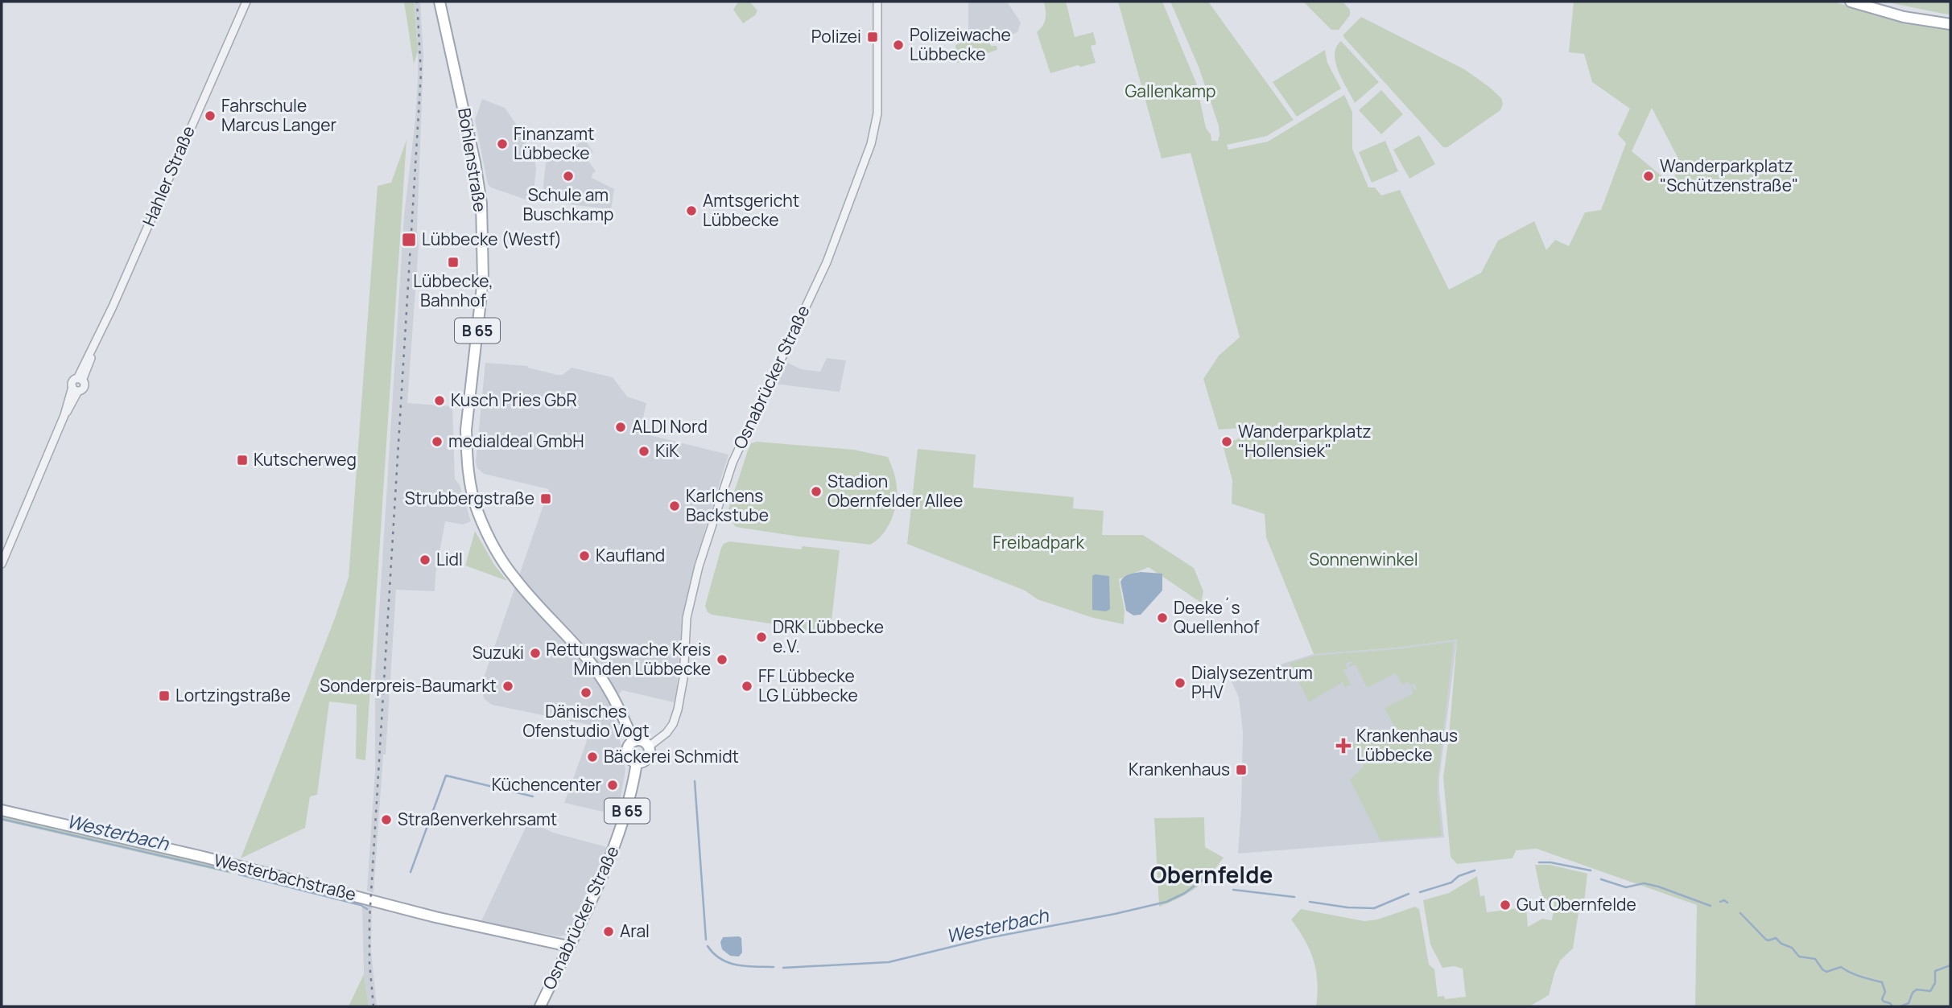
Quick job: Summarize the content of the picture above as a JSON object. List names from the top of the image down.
{
  "streets": {
    "main road": [
      "Bohlenstraße",
      "B 65",
      "Osnabrücker Straße",
      "Westerbachstraße"
    ],
    "street": ["Hahler Straße"]
  },
  "crossings": [
    ["Bohlenstraße", "Osnabrücker Straße"],
    ["Osnabrücker Straße", "Westerbachstraße"]
  ],
  "districts": ["Obernfelde"],
  "water": ["Westerbach"],
  "parks": ["Gallenkamp", "Freibadpark", "Sonnenwinkel"],
  "places": {
    "transit": [
      "Polizei",
      "Lübbecke (Westf)",
      "Lübbecke, Bahnhof",
      "Kutscherweg",
      "Strubbergstraße",
      "Lortzingstraße",
      "Krankenhaus"
    ],
    "other": [
      "Polizeiwache Lübbecke",
      "Fahrschule Marcus Langer",
      "Finanzamt Lübbecke",
      "Schule am Buschkamp",
      "Wanderparkplatz \"Schützenstraße\"",
      "Amtsgericht Lübbecke",
      "Kusch Pries GbR",
      "ALDI Nord",
      "medialdeal GmbH",
      "Wanderparkplatz \"Hollensiek\"",
      "KiK",
      "Stadion Obernfelder Allee",
      "Karlchens Backstube",
      "Kaufland",
      "Lidl",
      "Deeke´s Quellenhof",
      "DRK Lübbecke e.V.",
      "Suzuki",
      "Rettungswache Kreis Minden Lübbecke",
      "Dialysezentrum PHV",
      "Sonderpreis-Baumarkt",
      "FF Lübbecke LG Lübbecke",
      "Dänisches Ofenstudio Vogt",
      "Bäckerei Schmidt",
      "Küchencenter",
      "Straßenverkehrsamt",
      "Gut Obernfelde",
      "Aral"
    ],
    "health": ["Krankenhaus Lübbecke"]
  }
}
